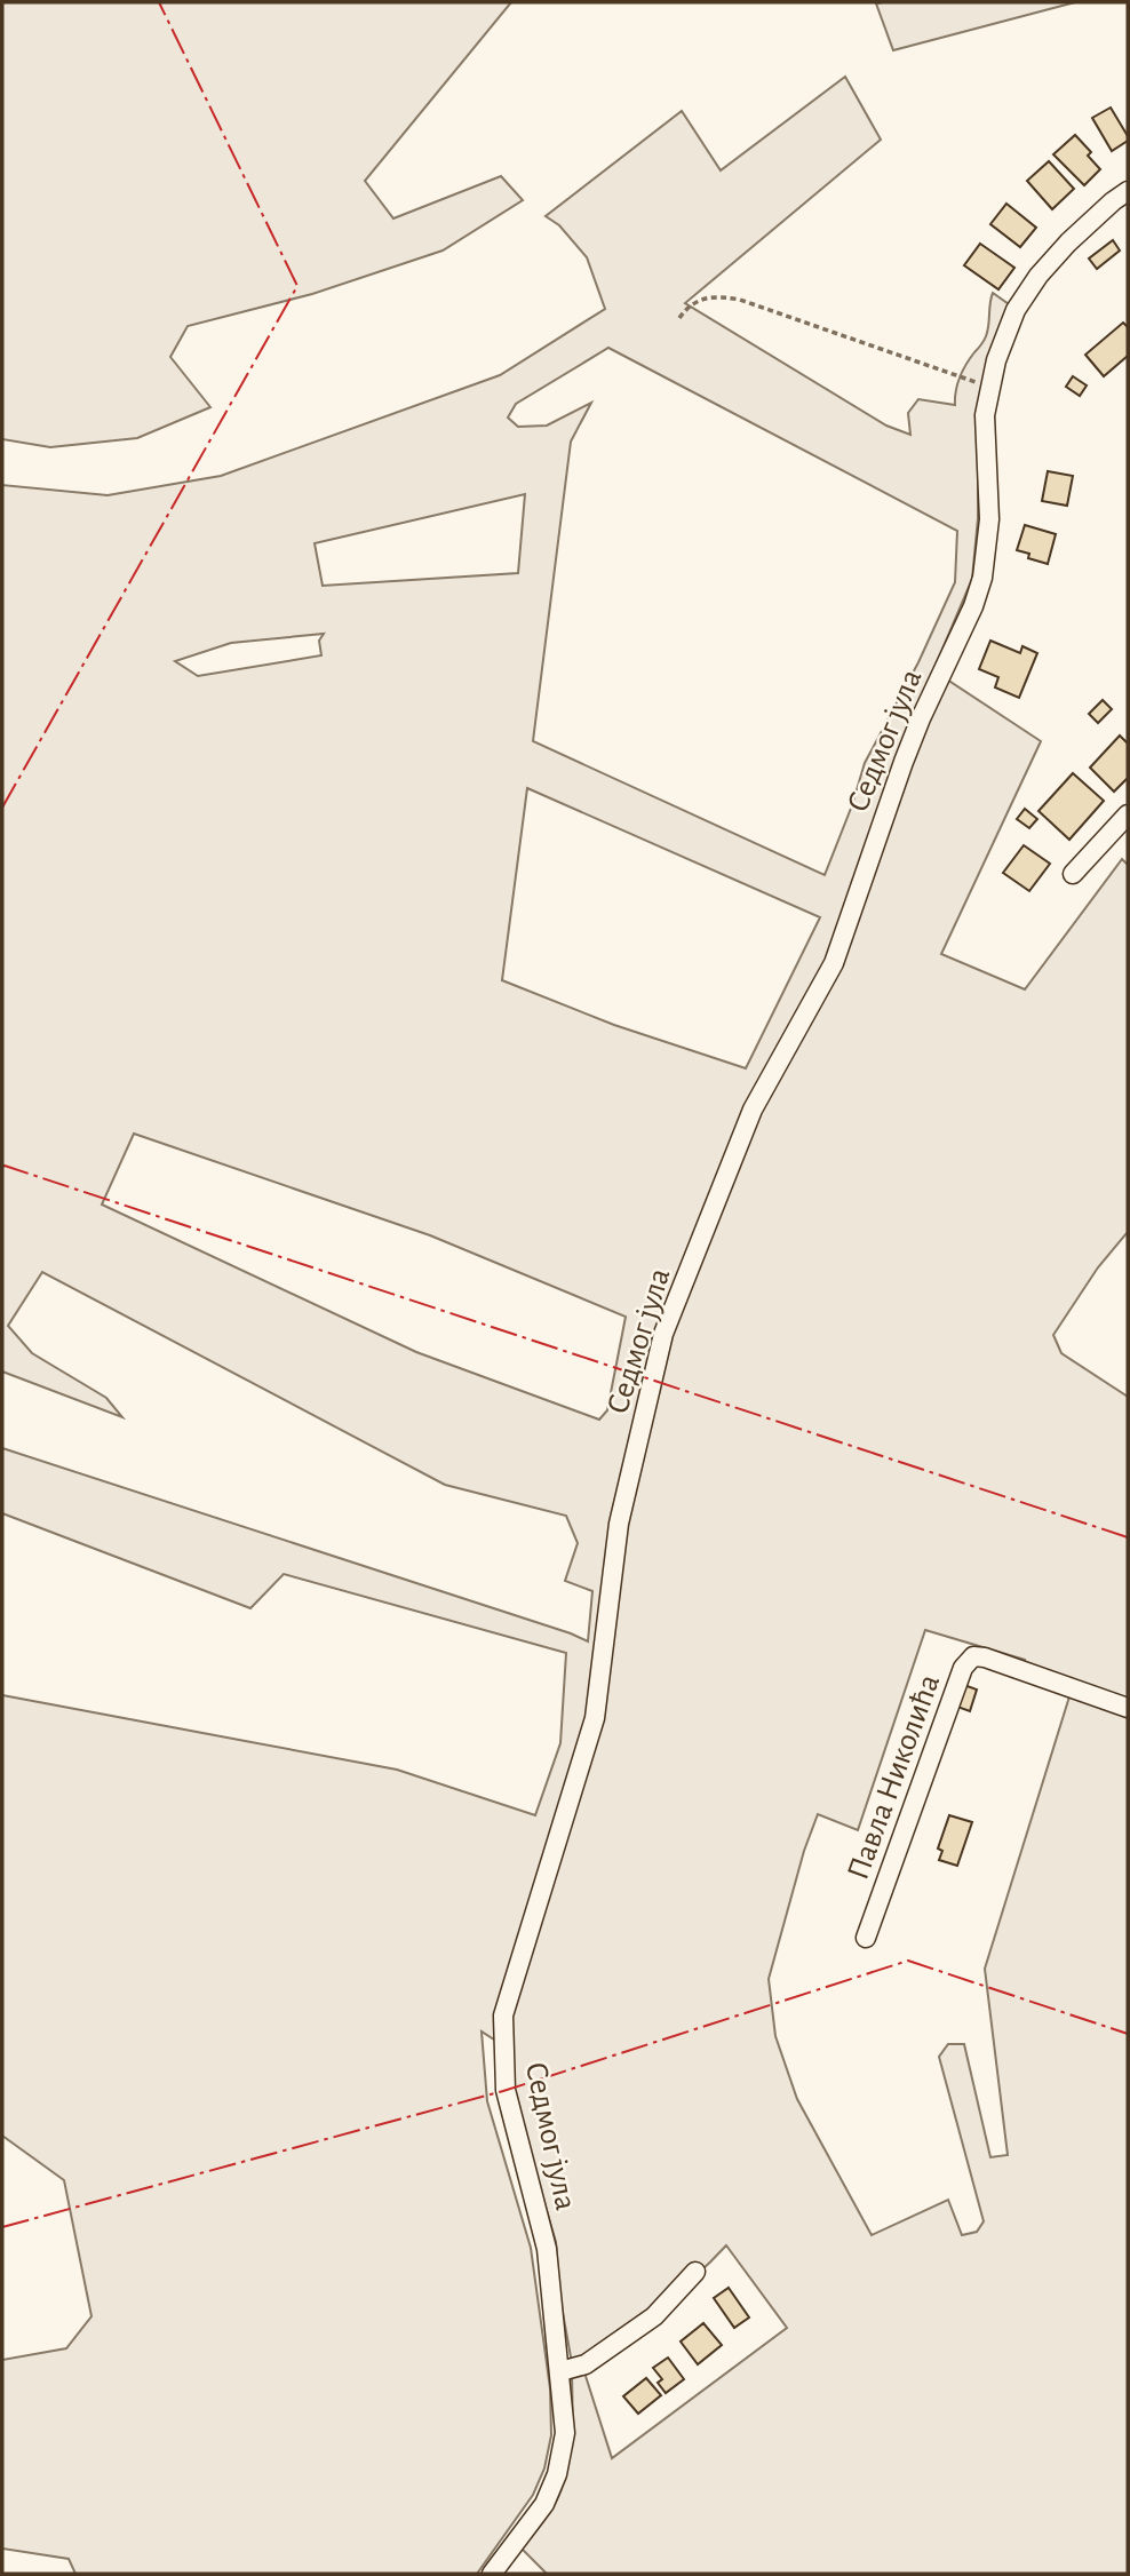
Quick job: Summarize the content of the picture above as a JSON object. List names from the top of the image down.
{
  "streets": {
    "street": ["Седмог јула", "Павла Николића"]
  }
}
